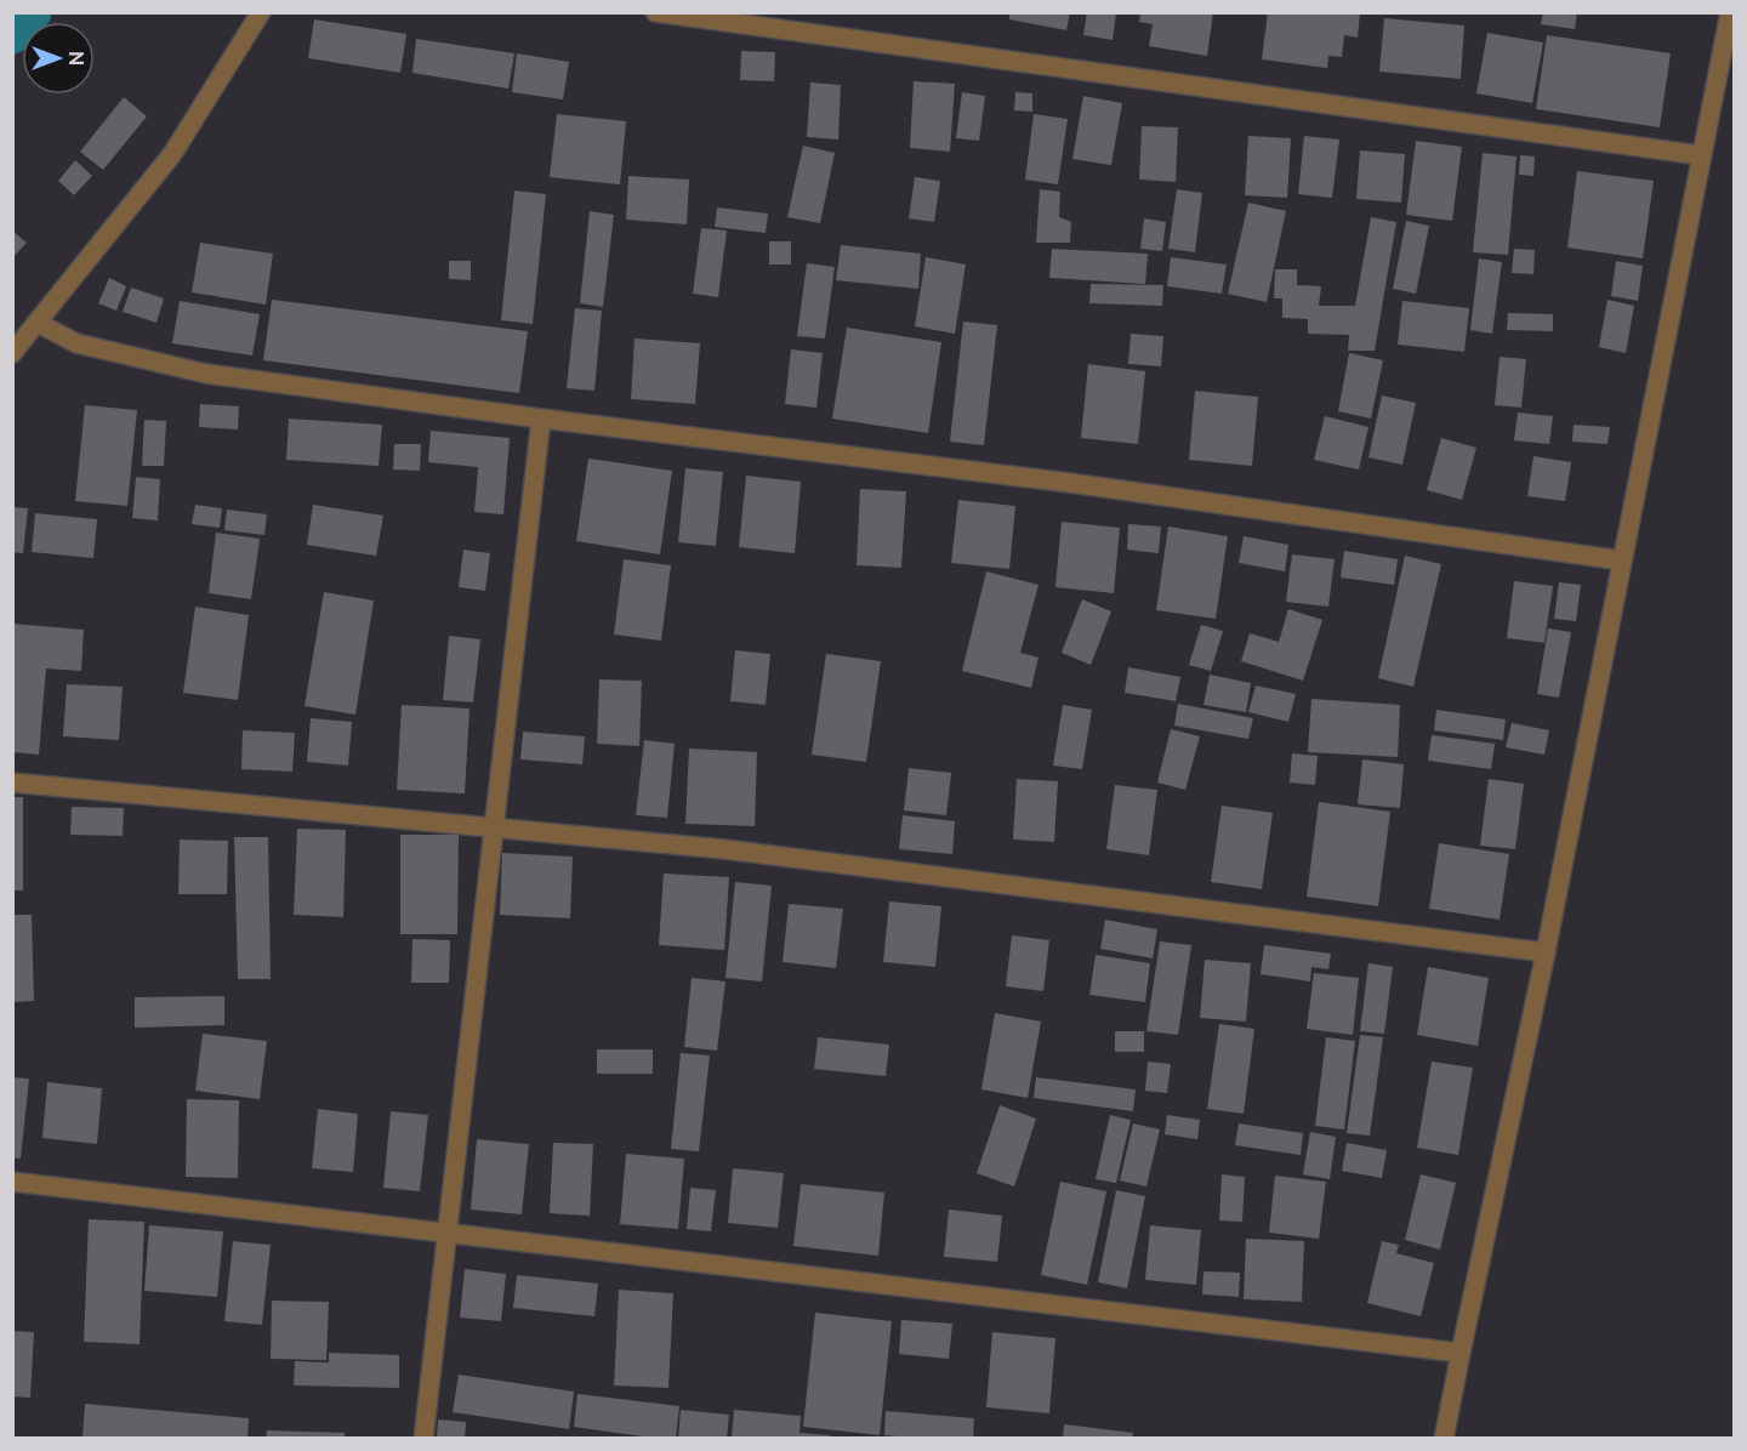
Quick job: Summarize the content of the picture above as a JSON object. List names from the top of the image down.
{
  "north": "right"
}
